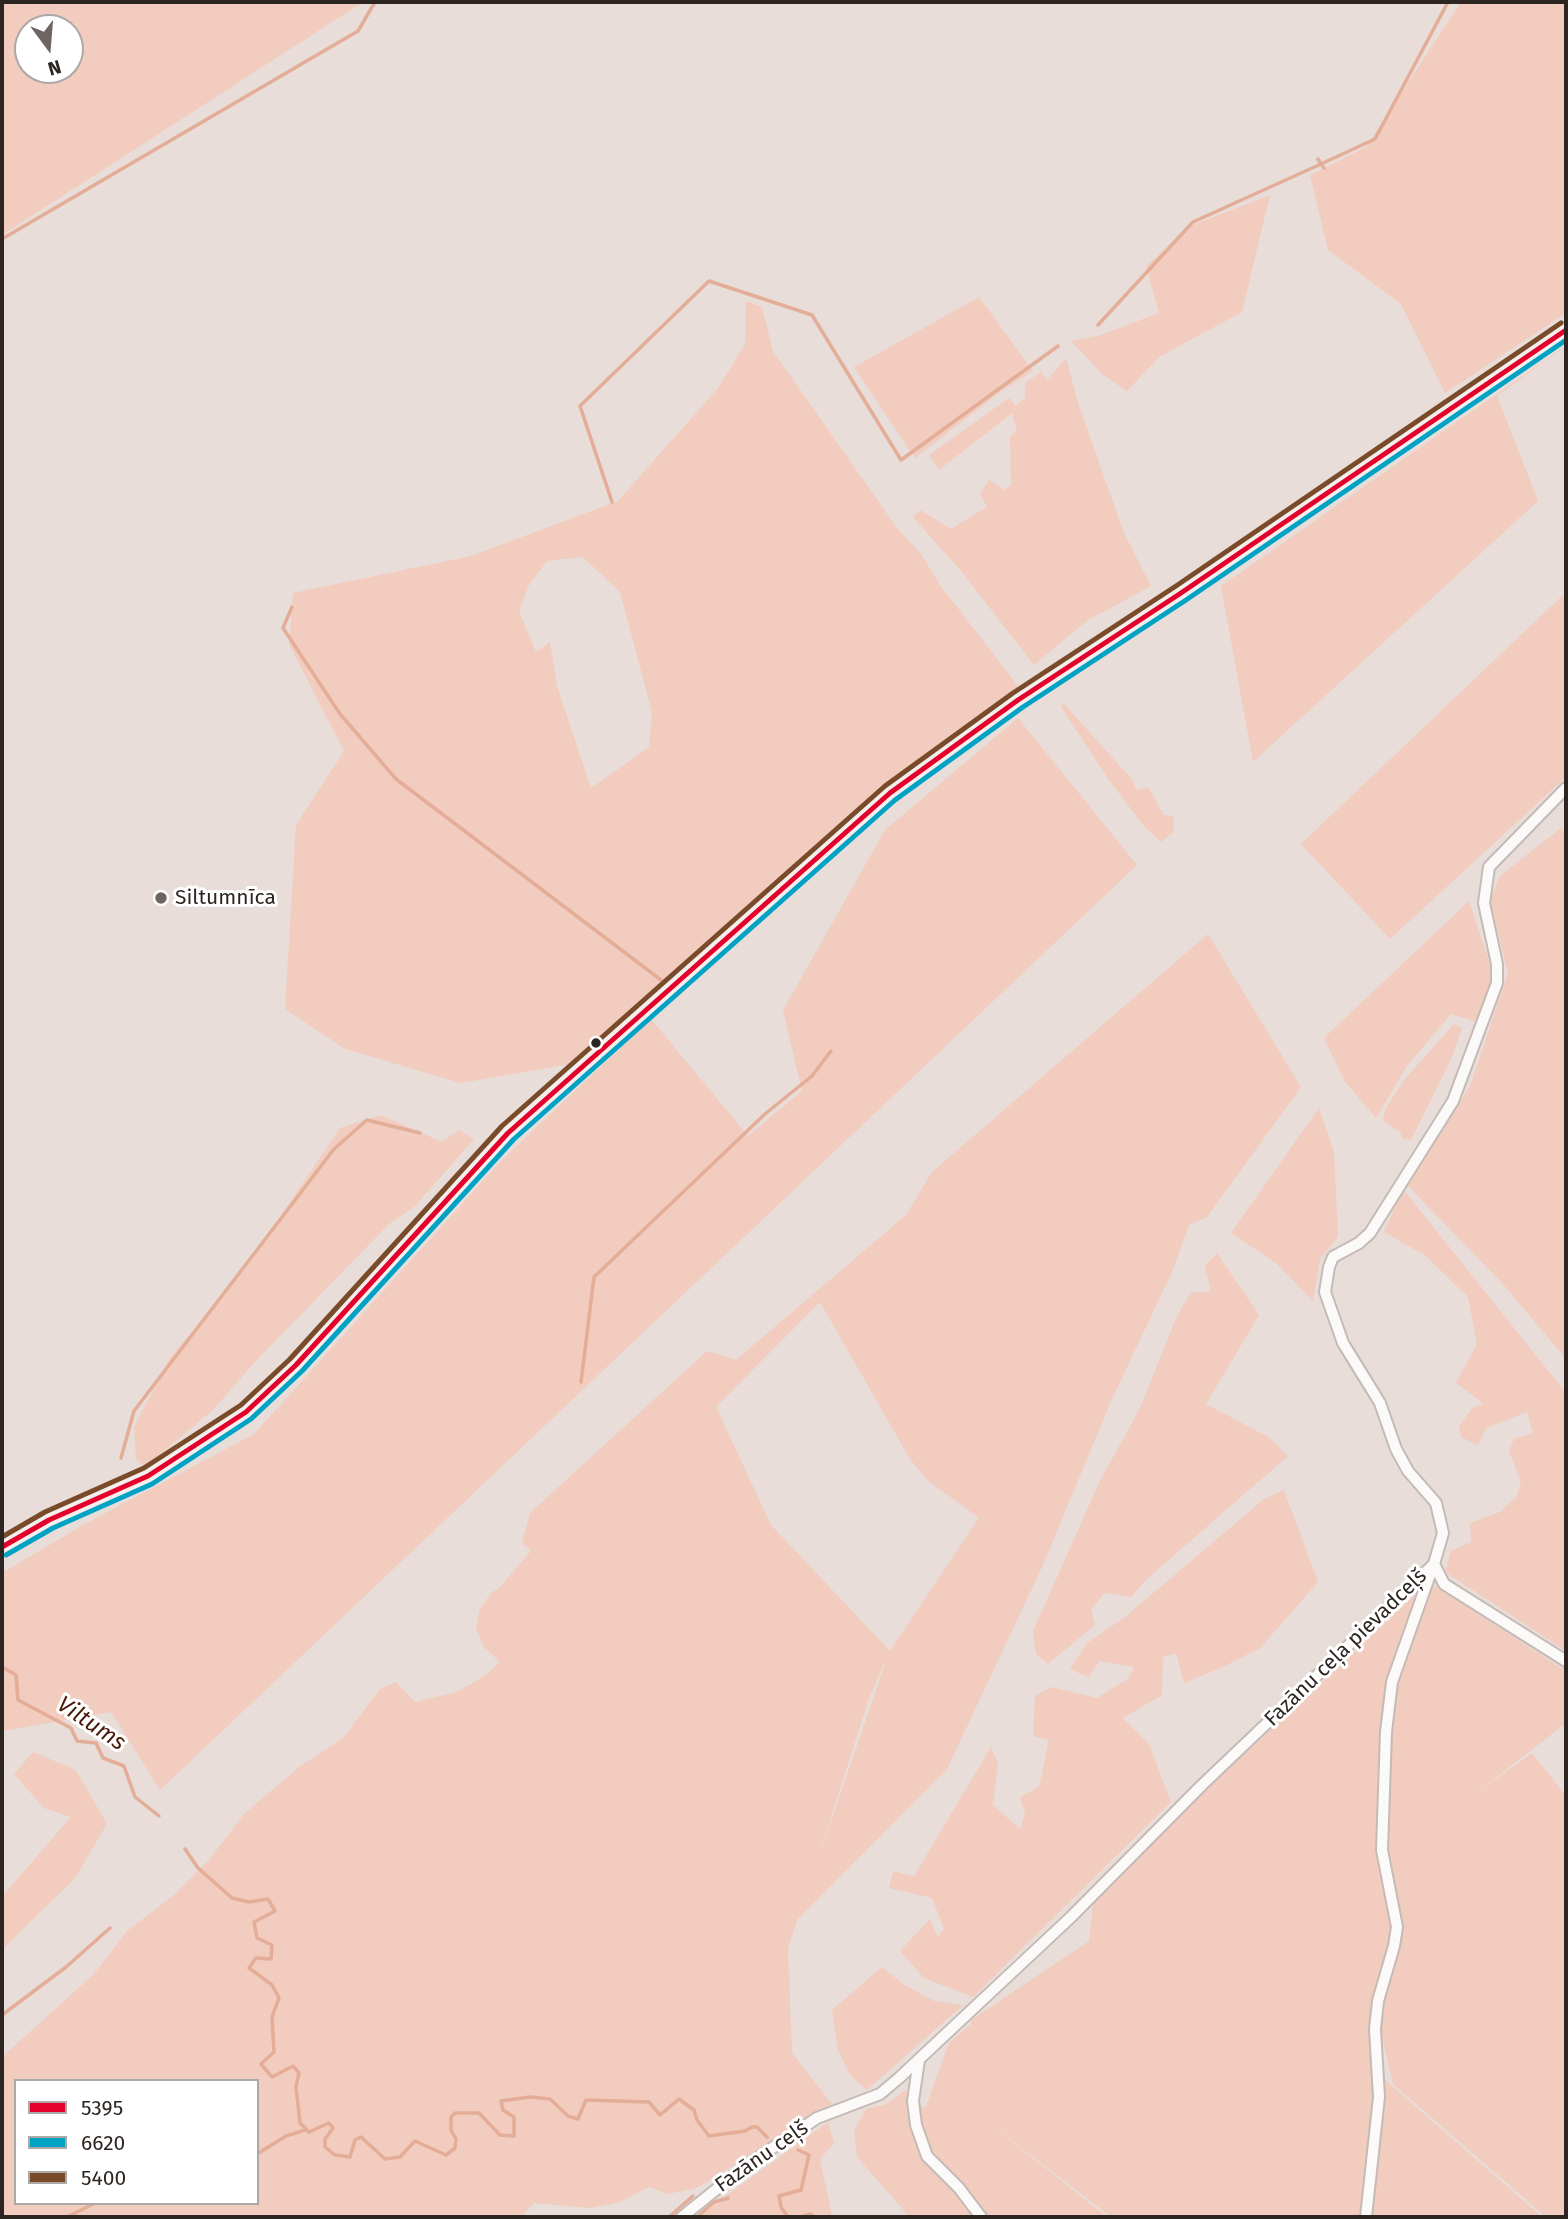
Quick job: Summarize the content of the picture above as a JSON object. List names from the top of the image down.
{
  "streets": {
    "street": ["Fazānu ceļa pievadceļš", "Fazānu ceļš"]
  },
  "crossings": [
    ["Fazānu ceļa pievadceļš", "Fazānu ceļš"]
  ],
  "water": ["Viltums"],
  "places": ["Siltumnīca"],
  "lines": ["transit line 5400", "transit line 5395", "transit line 6620"],
  "legend": ["5395", "6620", "5400"],
  "north": "bottom"
}
